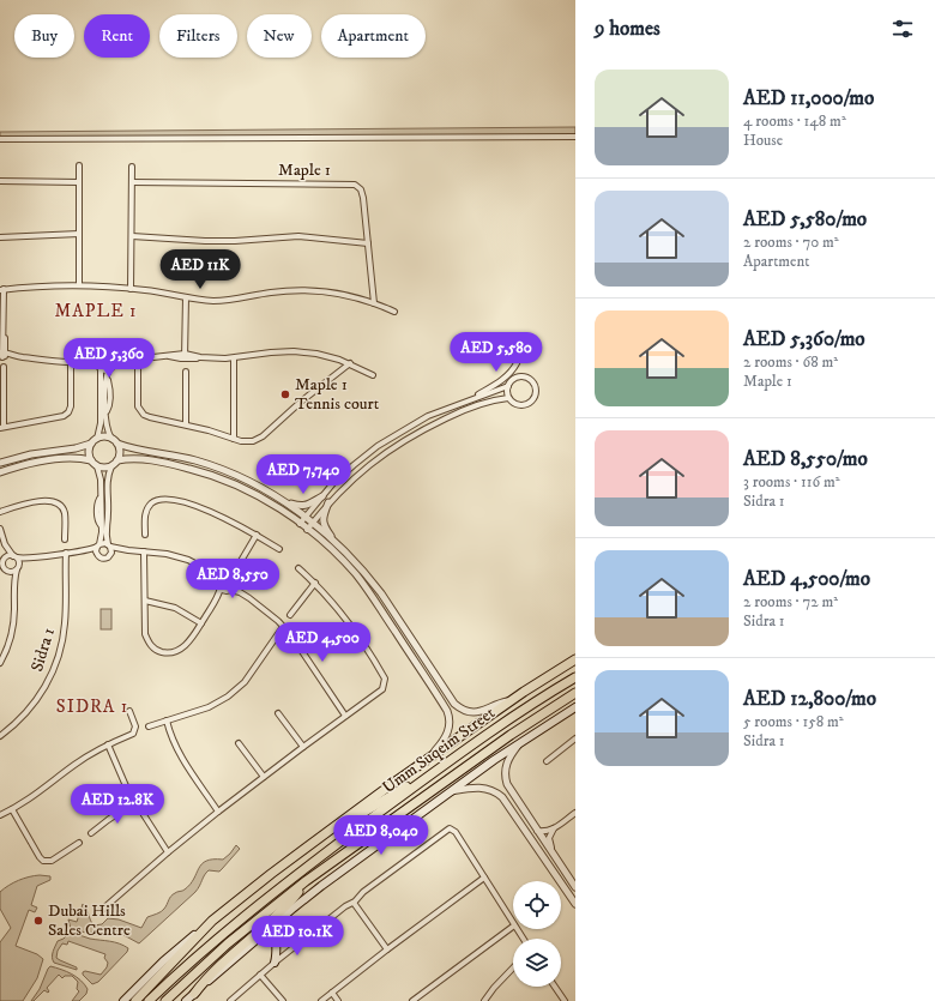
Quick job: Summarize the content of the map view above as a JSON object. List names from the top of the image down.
{
  "streets": {
    "main road": ["Umm Suqeim Street"],
    "street": ["Maple 1", "Sidra 1"]
  },
  "districts": ["MAPLE 1", "SIDRA 1"],
  "places": ["Maple 1 Tennis court", "Dubai Hills Sales Centre"],
  "page": {
    "heading": "9 homes",
    "chip": [
      "Buy",
      "Rent",
      "Filters",
      "New",
      "Apartment"
    ],
    "list": [
      {
        "name": "AED 11,000/mo",
        "note": "4 rooms · 148 m² · House"
      },
      {
        "name": "AED 5,580/mo",
        "note": "2 rooms · 70 m² · Apartment"
      },
      {
        "name": "AED 5,360/mo",
        "note": "2 rooms · 68 m² · Maple 1"
      },
      {
        "name": "AED 8,550/mo",
        "note": "3 rooms · 116 m² · Sidra 1"
      },
      {
        "name": "AED 4,500/mo",
        "note": "2 rooms · 72 m² · Sidra 1"
      },
      {
        "name": "AED 12,800/mo",
        "note": "5 rooms · 158 m² · Sidra 1"
      }
    ],
    "price": [
      "AED 11K",
      "AED 5,580",
      "AED 5,360",
      "AED 7,740",
      "AED 8,550",
      "AED 4,500",
      "AED 12.8K",
      "AED 8,040",
      "AED 10.1K"
    ]
  }
}
